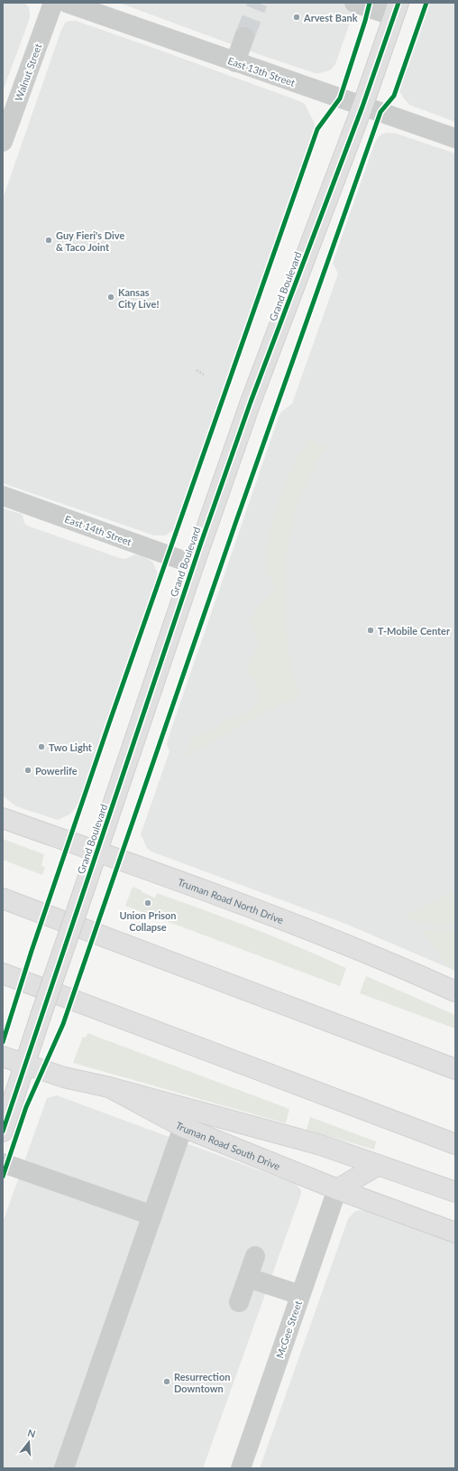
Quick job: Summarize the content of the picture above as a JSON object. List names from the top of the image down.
{
  "streets": {
    "main road": ["Grand Boulevard", "Truman Road North Drive", "Truman Road South Drive"],
    "street": [
      "East 13th Street",
      "Walnut Street",
      "East 14th Street",
      "McGee Street"
    ]
  },
  "crossings": [
    ["East 13th Street", "Grand Boulevard"],
    ["Grand Boulevard", "East 14th Street"],
    ["Grand Boulevard", "Truman Road North Drive"],
    ["Grand Boulevard", "Truman Road South Drive"],
    ["Truman Road South Drive", "McGee Street"]
  ],
  "places": [
    "Arvest Bank",
    "Guy Fieri's Dive & Taco Joint",
    "Kansas City Live!",
    "T-Mobile Center",
    "Two Light",
    "Powerlife",
    "Union Prison Collapse",
    "Resurrection Downtown"
  ],
  "north": "top"
}
